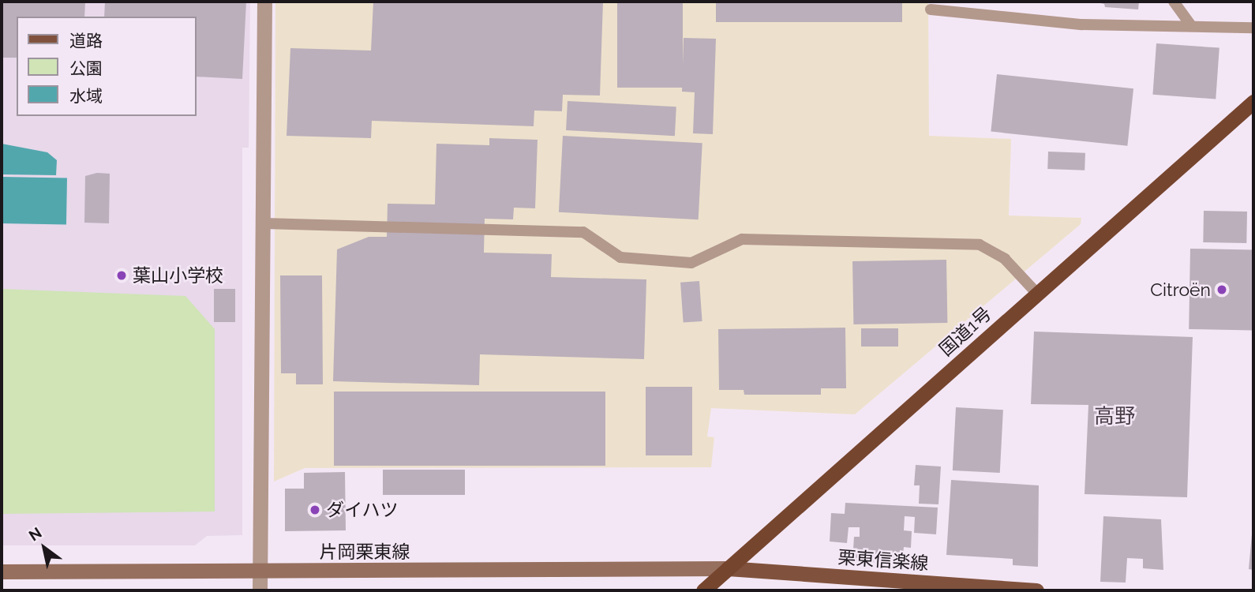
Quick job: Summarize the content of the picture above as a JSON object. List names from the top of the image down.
{
  "streets": {
    "highway": ["国道1号"],
    "main road": ["片岡栗東線", "栗東信楽線"]
  },
  "crossings": [
    ["国道1号", "片岡栗東線"],
    ["国道1号", "栗東信楽線"],
    ["片岡栗東線", "栗東信楽線"]
  ],
  "districts": ["高野"],
  "places": ["葉山小学校", "Citroën", "ダイハツ"],
  "legend": ["道路", "公園", "水域"],
  "north": "top left"
}
